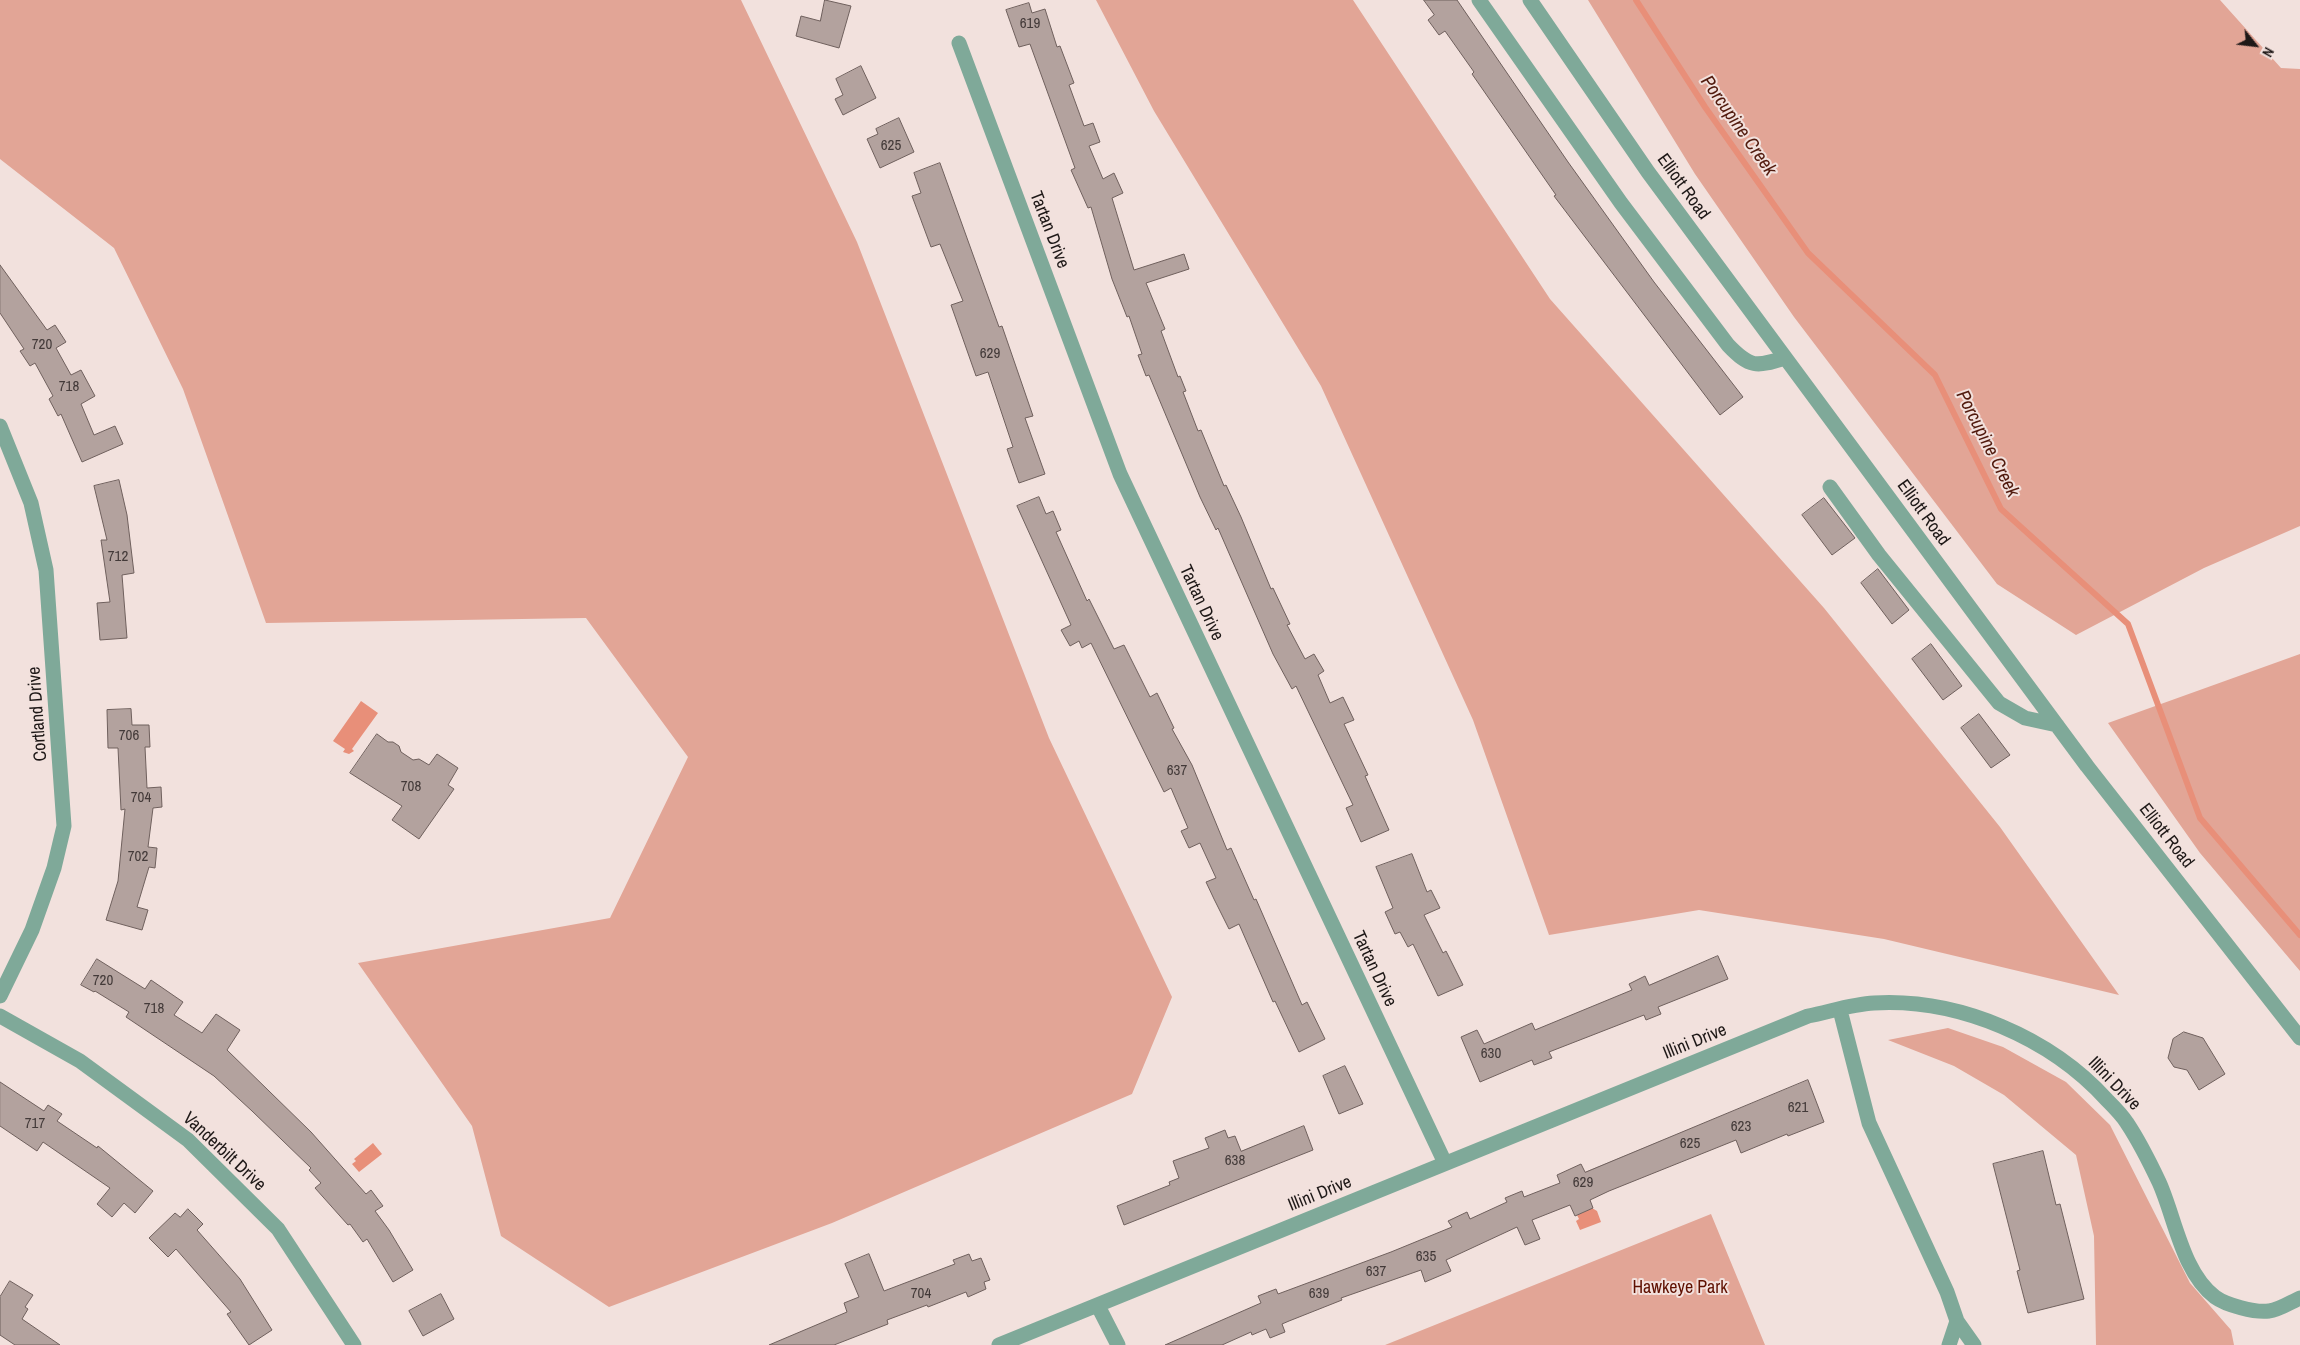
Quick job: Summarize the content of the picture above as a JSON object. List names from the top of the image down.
{
  "streets": {
    "street": [
      "Elliott Road",
      "Tartan Drive",
      "Cortland Drive",
      "Illini Drive",
      "Vanderbilt Drive"
    ]
  },
  "crossings": [
    ["Tartan Drive", "Illini Drive"]
  ],
  "water": ["Porcupine Creek"],
  "parks": ["Hawkeye Park"],
  "house_numbers": [
    "619",
    "625",
    "720",
    "629",
    "718",
    "712",
    "706",
    "637",
    "708",
    "704",
    "702",
    "720",
    "718",
    "630",
    "621",
    "717",
    "623",
    "625",
    "638",
    "629",
    "635",
    "637",
    "704",
    "639"
  ],
  "north": "bottom right"
}
